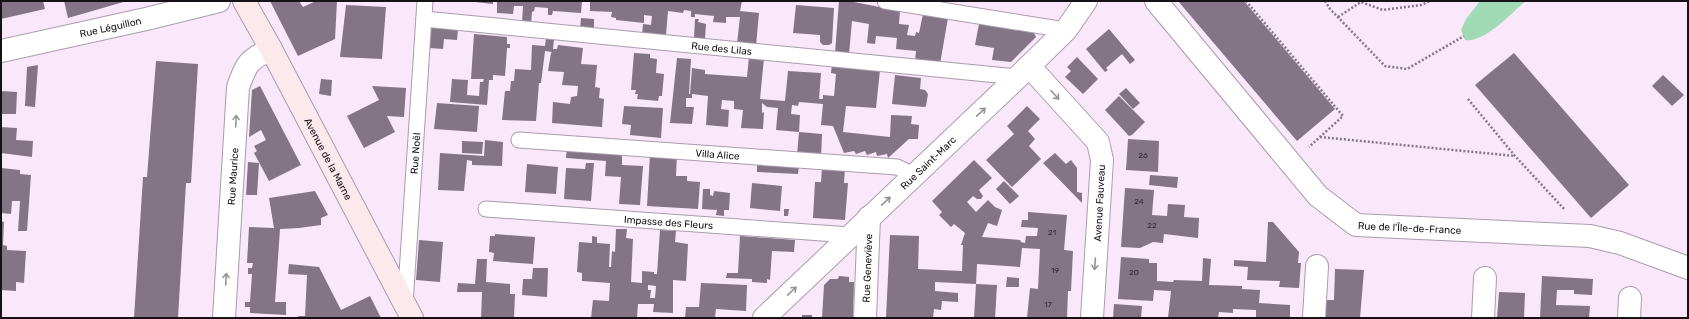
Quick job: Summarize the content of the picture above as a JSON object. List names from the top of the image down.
{
  "streets": {
    "street": [
      "Rue Léguillon",
      "Avenue de la Marne",
      "Rue Saint-Marc",
      "Rue Maurice",
      "Avenue Fauveau",
      "Rue de l'Île-de-France",
      "Rue Geneviève"
    ],
    "lane": [
      "Rue des Lilas",
      "Rue Noël",
      "Villa Alice",
      "Impasse des Fleurs"
    ]
  },
  "crossings": [
    ["Rue des Lilas", "Rue Noël"],
    ["Rue des Lilas", "Rue Saint-Marc"],
    ["Rue des Lilas", "Avenue Fauveau"],
    ["Rue Noël", "Avenue de la Marne"],
    ["Villa Alice", "Rue Saint-Marc"],
    ["Avenue de la Marne", "Rue Maurice"],
    ["Rue Saint-Marc", "Avenue Fauveau"],
    ["Rue Saint-Marc", "Impasse des Fleurs"],
    ["Rue Saint-Marc", "Rue Geneviève"]
  ],
  "one_way": ["Rue Saint-Marc", "Rue Maurice", "Avenue Fauveau"],
  "house_numbers": [
    "26",
    "24",
    "22",
    "21",
    "19",
    "20",
    "17"
  ]
}
